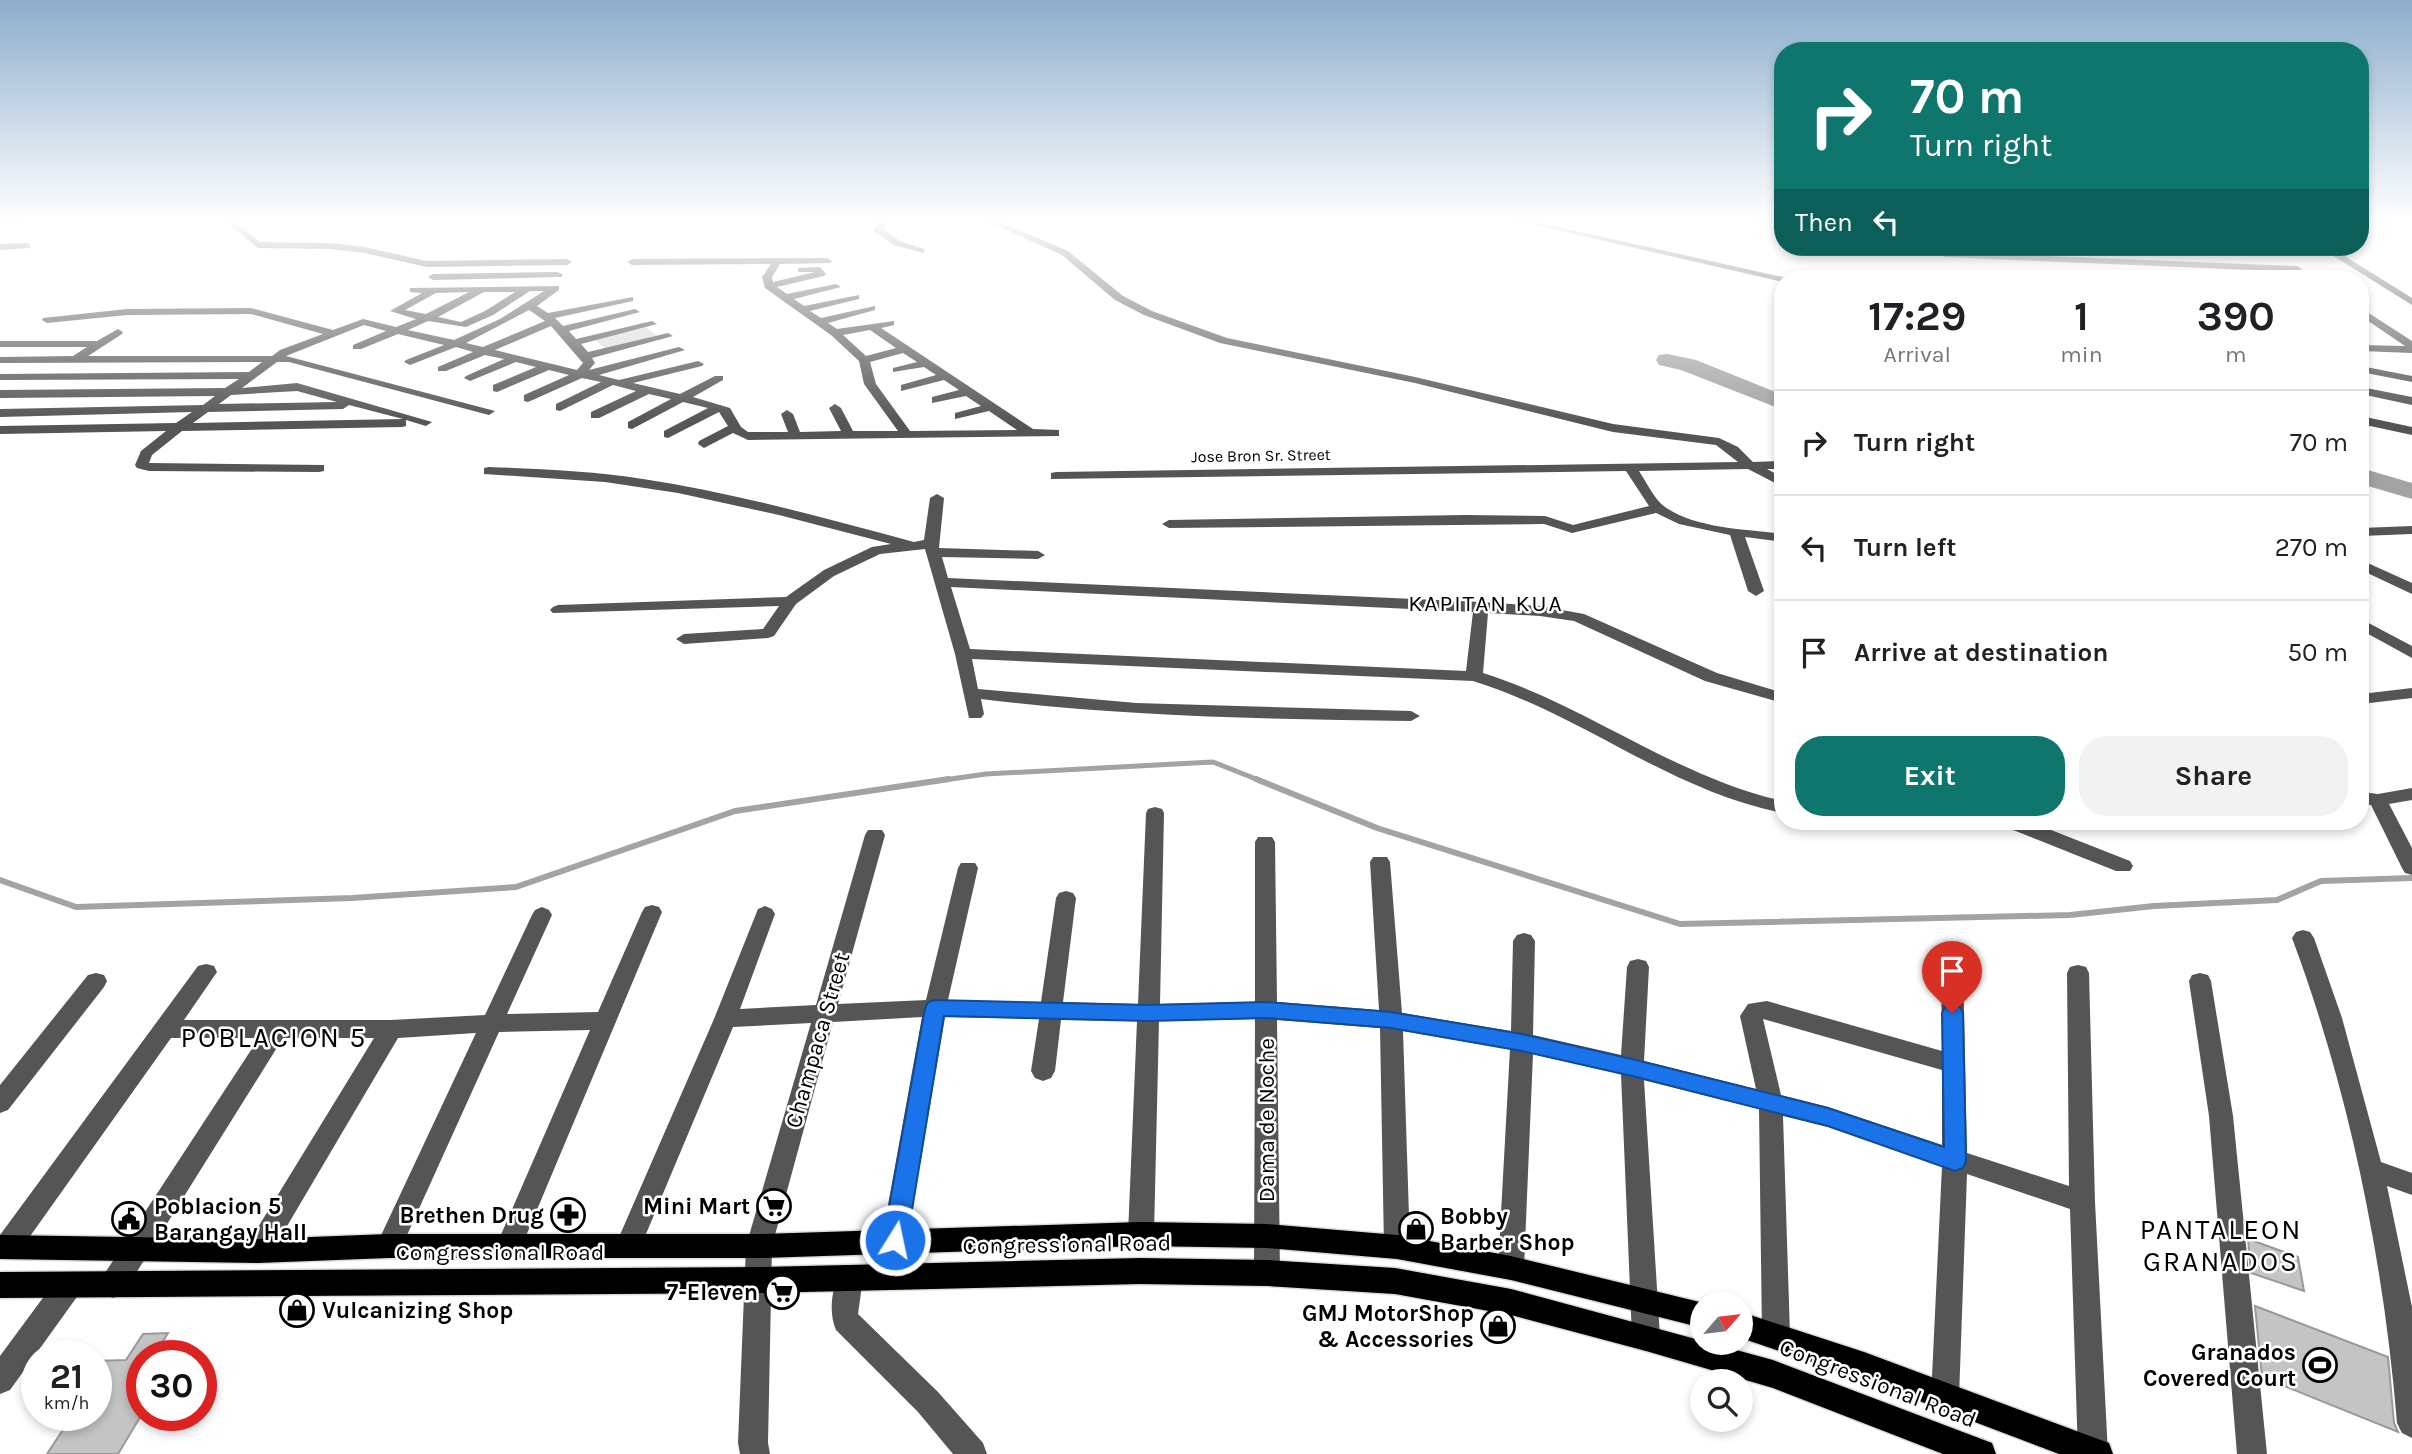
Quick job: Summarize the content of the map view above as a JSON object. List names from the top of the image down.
{
  "streets": {
    "main road": ["Congressional Road"],
    "street": ["Jose Bron Sr. Street", "Champaca Street", "Dama de Noche"]
  },
  "crossings": [
    ["Champaca Street", "Congressional Road"],
    ["Dama de Noche", "Congressional Road"]
  ],
  "districts": ["KAPITAN KUA", "POBLACION 5", "PANTALEON GRANADOS"],
  "places": {
    "supermarket": ["Mini Mart", "7-Eleven"],
    "pharmacy": ["Brethen Drug"],
    "public building": ["Poblacion 5 Barangay Hall"],
    "shop": ["Bobby Barber Shop", "Vulcanizing Shop", "GMJ MotorShop & Accessories"],
    "sports": ["Granados Covered Court"]
  },
  "north": "top right",
  "page": {
    "turn": ["70 m", "Turn right"],
    "then": "Then",
    "eta": [
      "17:29",
      "Arrival",
      "1",
      "min",
      "390",
      "m"
    ],
    "list": [
      {
        "name": "Turn right",
        "value": "70 m"
      },
      {
        "name": "Turn left",
        "value": "270 m"
      },
      {
        "name": "Arrive at destination",
        "value": "50 m"
      }
    ],
    "buttons": ["Exit", "Share"],
    "speed": "21 km/h",
    "limit": "30"
  }
}
